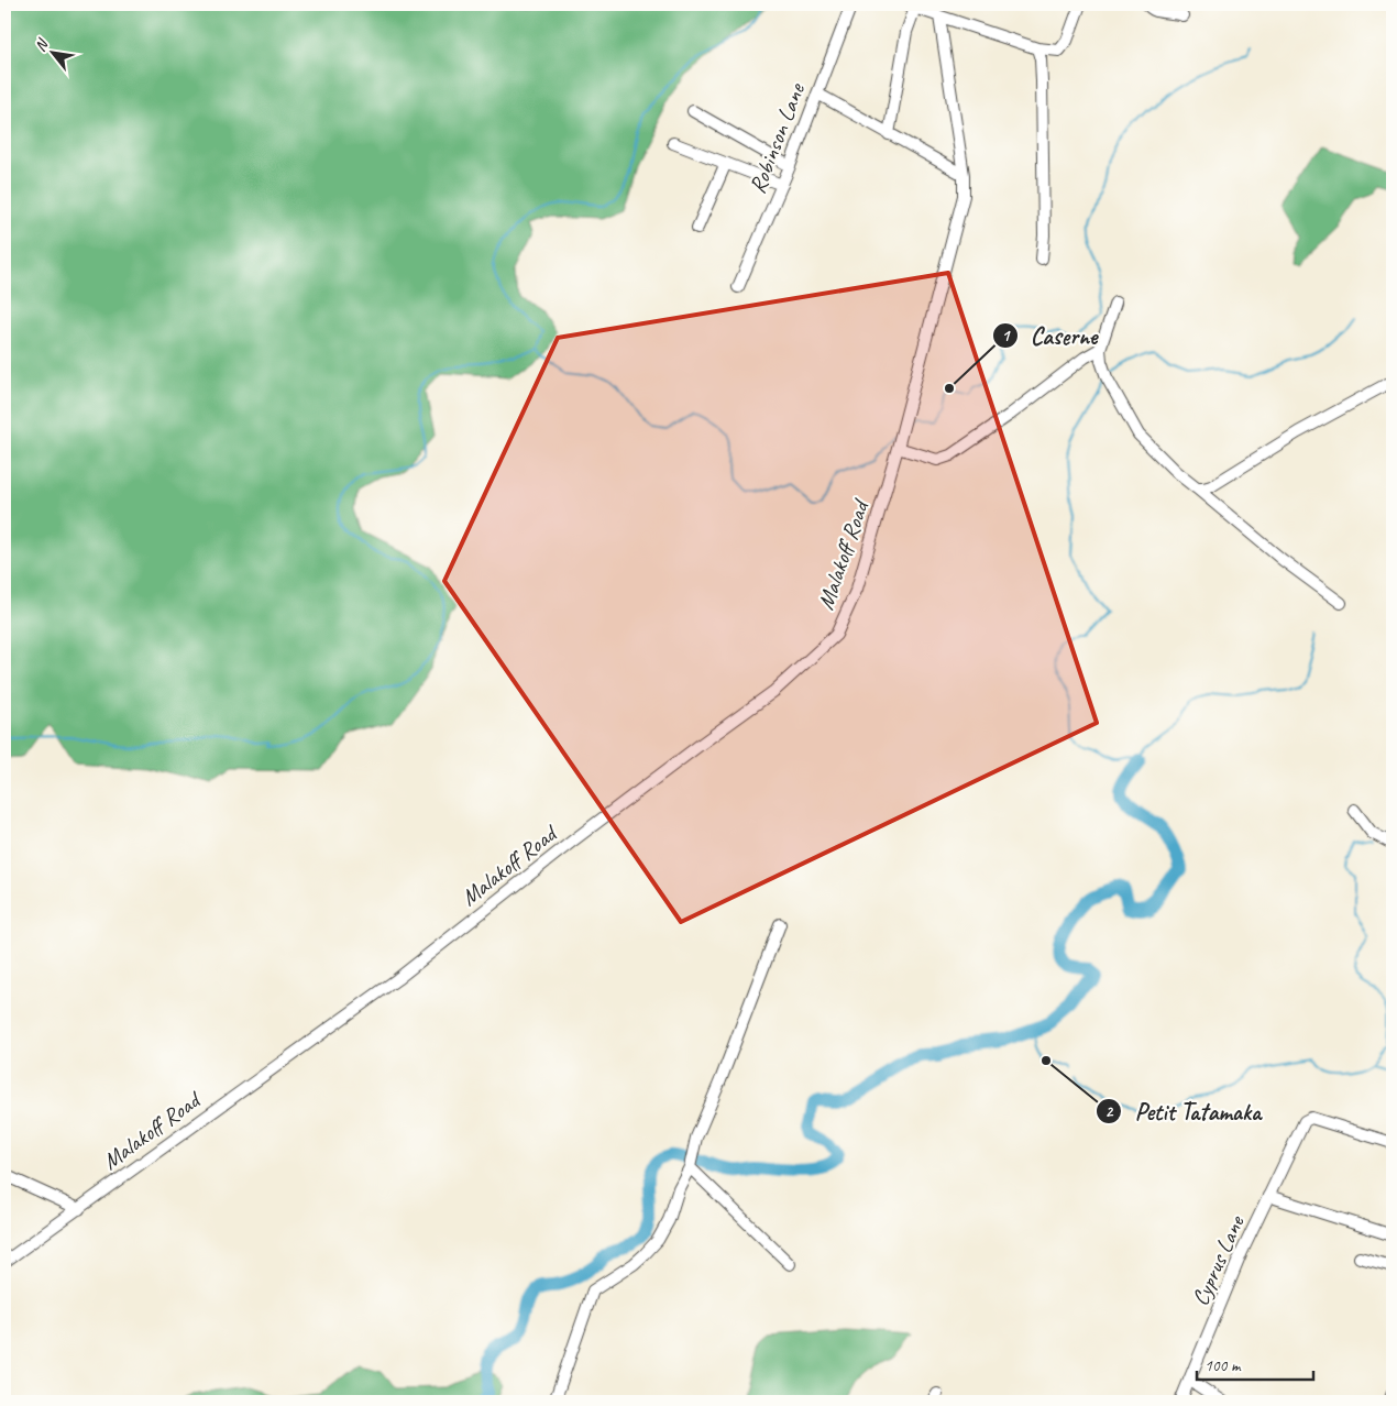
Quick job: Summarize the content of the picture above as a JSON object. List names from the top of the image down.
{
  "streets": {
    "street": ["Robinson Lane", "Malakoff Road", "Cyprus Lane"]
  },
  "places": ["Caserne", "Petit Tatamaka"],
  "scale_bar": "100 m",
  "north": "top left"
}
